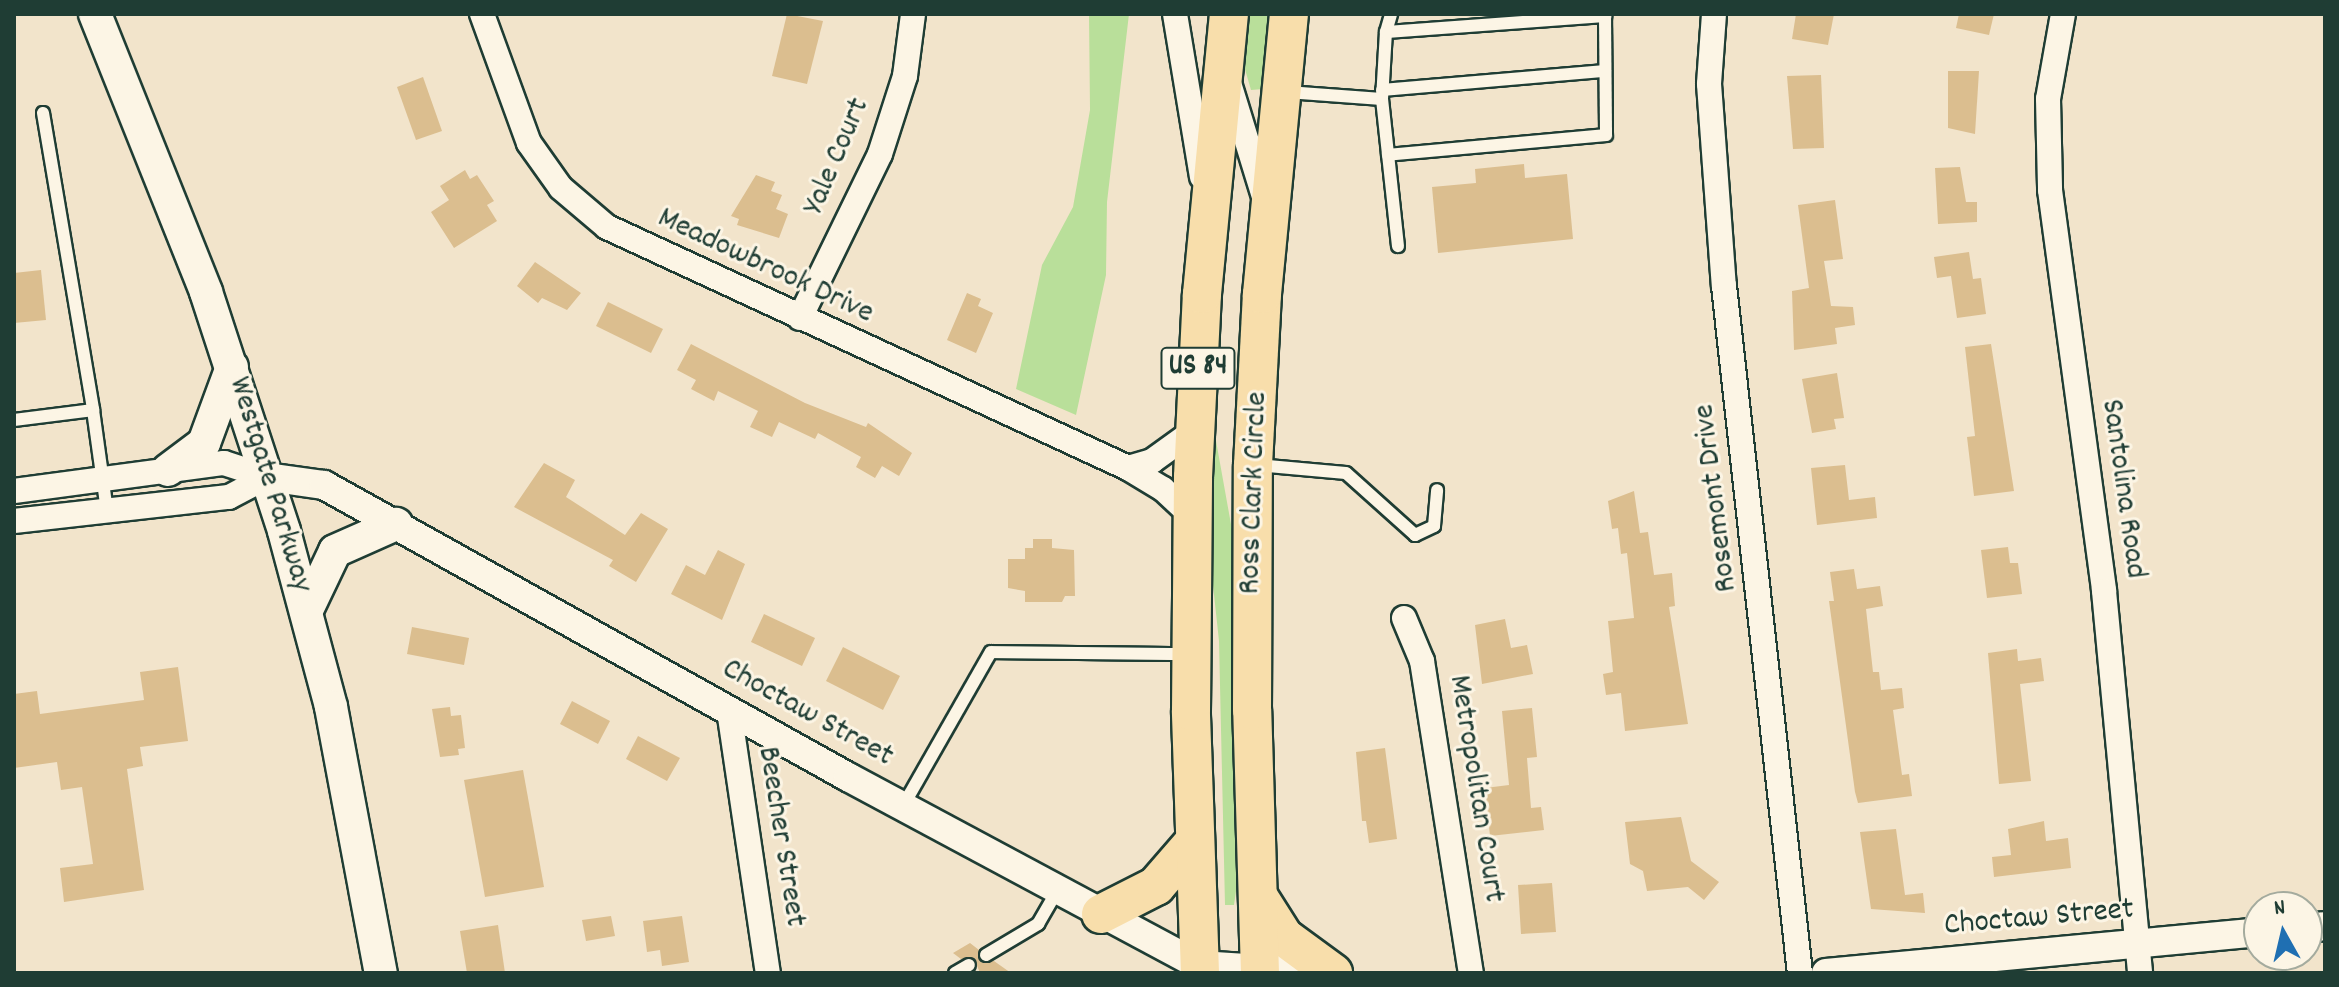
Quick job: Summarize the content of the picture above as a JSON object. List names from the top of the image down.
{
  "streets": {
    "highway": ["US 84", "Ross Clark Circle"],
    "main road": ["Westgate Parkway"],
    "street": [
      "Yale Court",
      "Meadowbrook Drive",
      "Santolina Road",
      "Rosemont Drive",
      "Choctaw Street",
      "Metropolitan Court",
      "Beecher Street"
    ]
  },
  "crossings": [
    ["Yale Court", "Meadowbrook Drive"],
    ["Meadowbrook Drive", "Ross Clark Circle"],
    ["Westgate Parkway", "Choctaw Street"],
    ["Santolina Road", "Choctaw Street"],
    ["Ross Clark Circle", "Choctaw Street"],
    ["Choctaw Street", "Beecher Street"]
  ],
  "north": "top"
}
